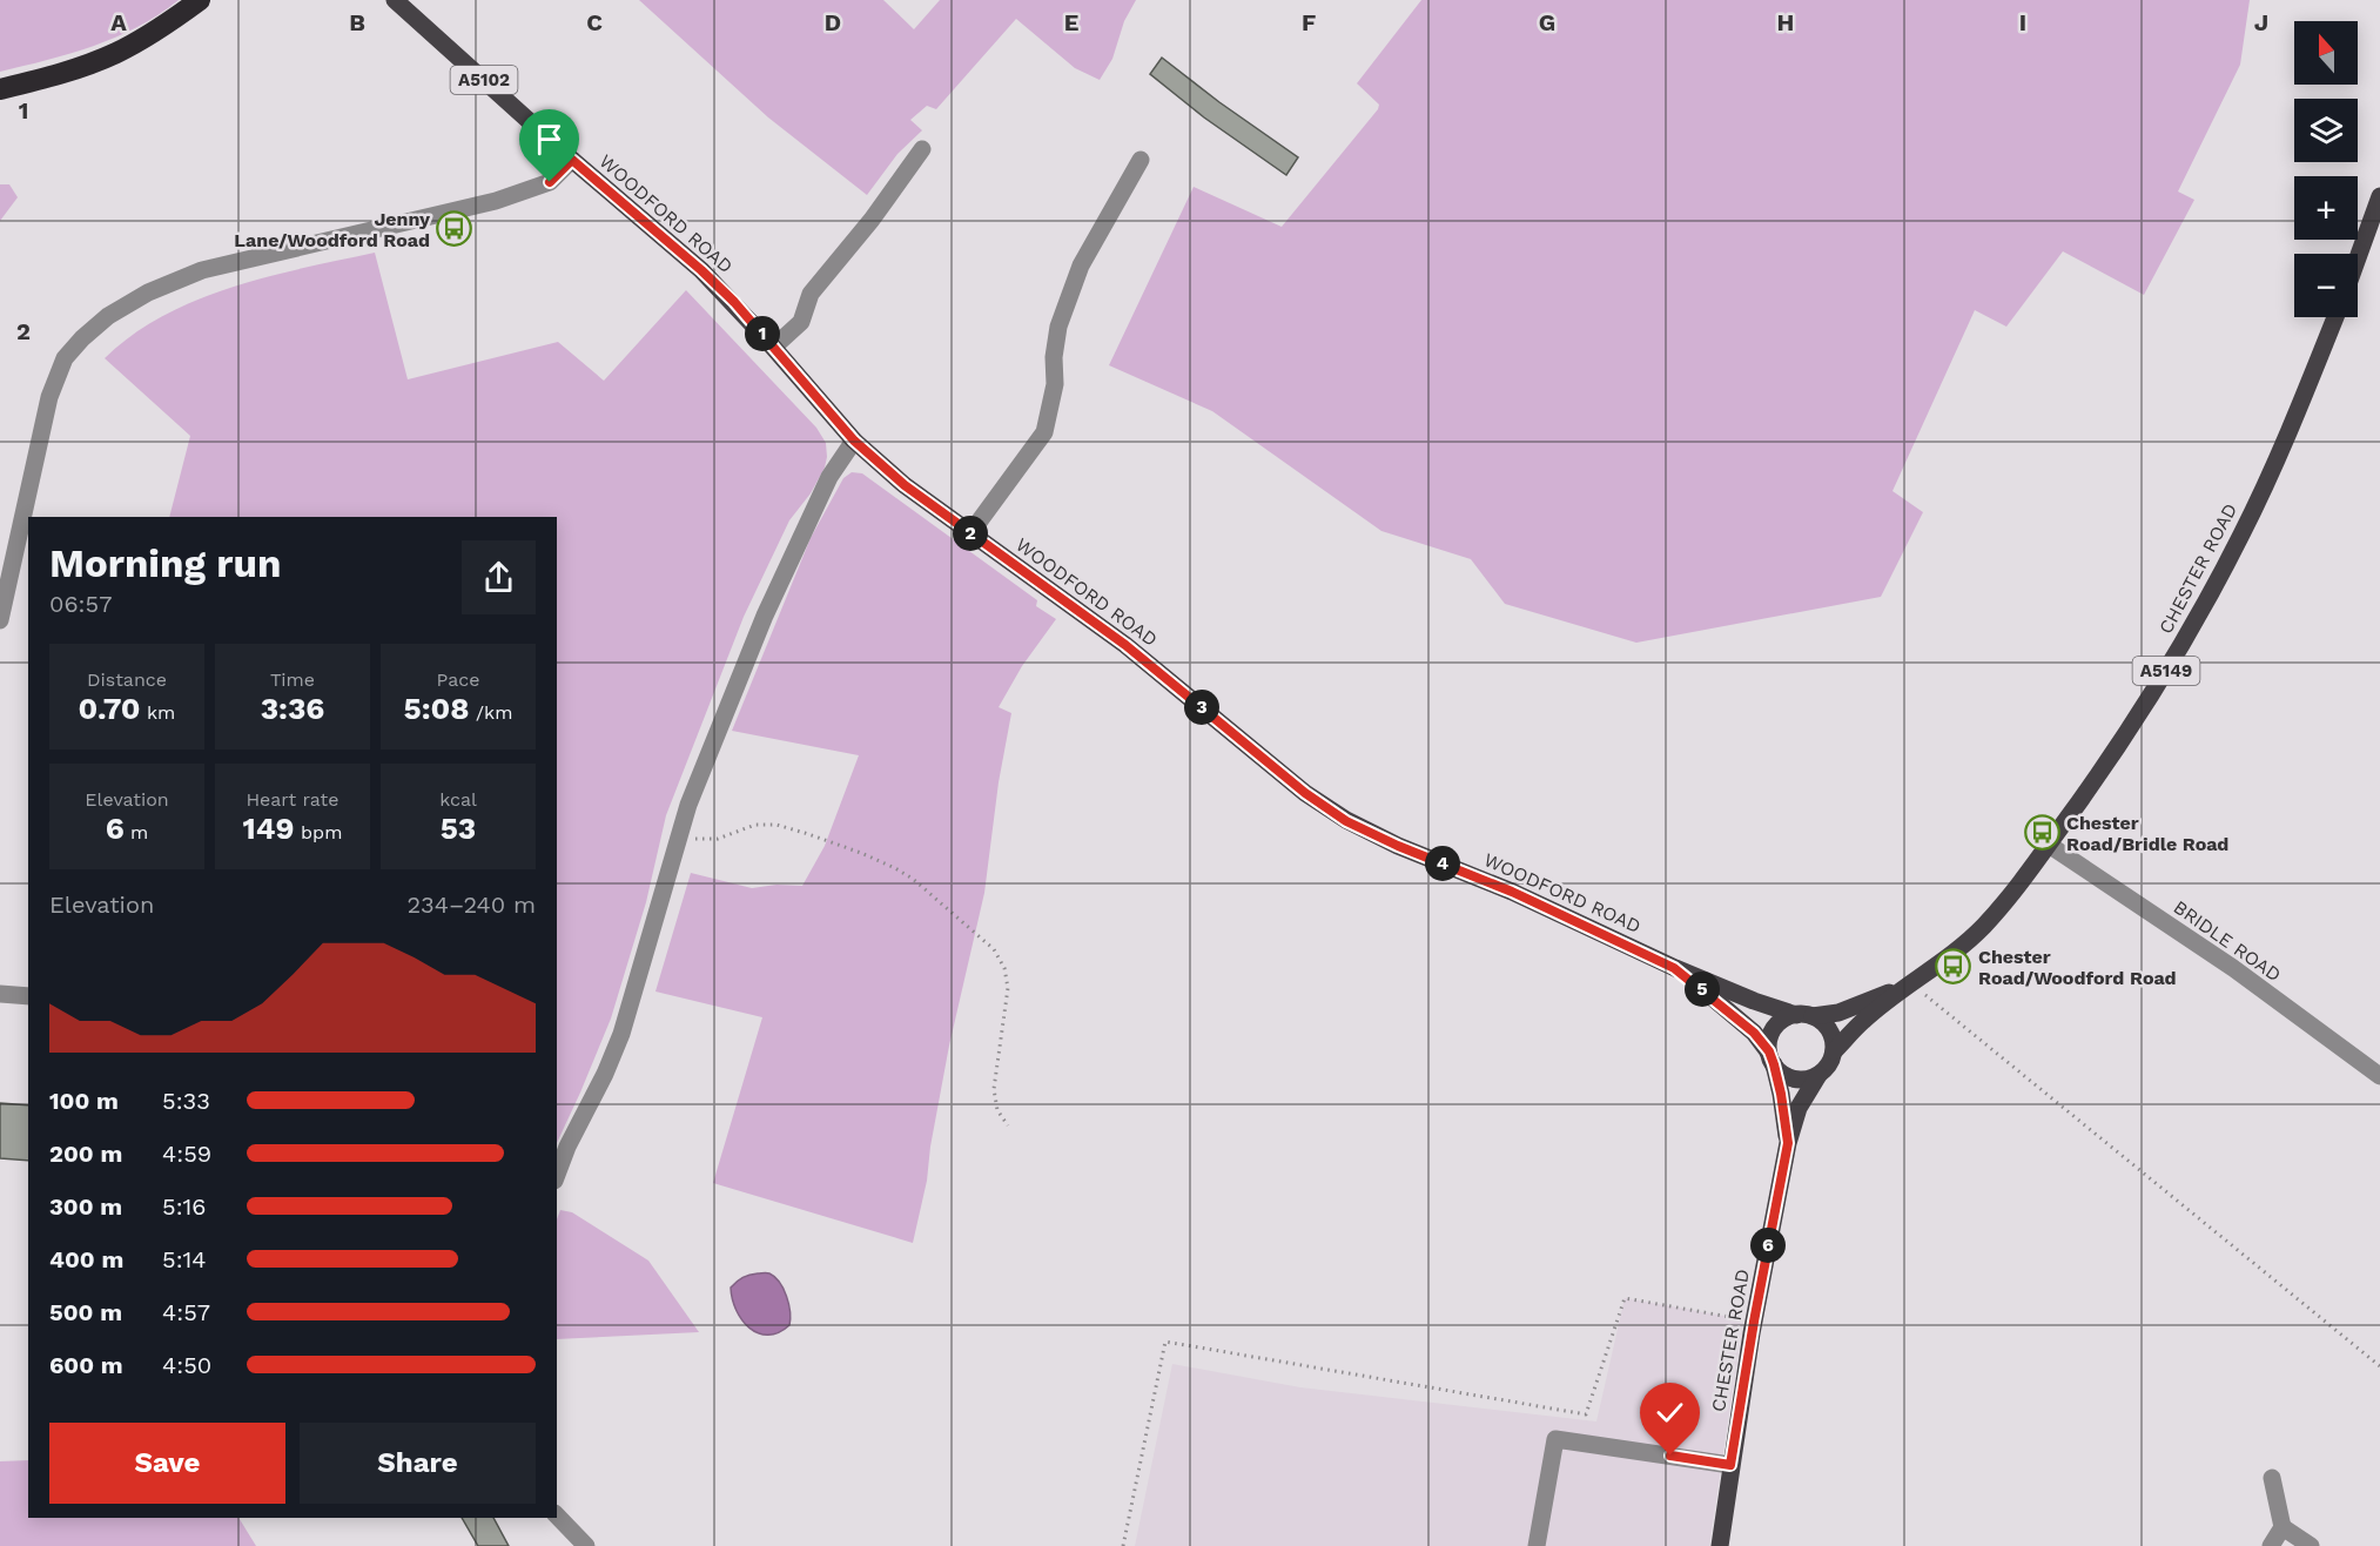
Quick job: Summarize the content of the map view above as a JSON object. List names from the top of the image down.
{
  "streets": {
    "main road": [
      "A5102",
      "WOODFORD ROAD",
      "CHESTER ROAD",
      "A5149"
    ],
    "street": ["BRIDLE ROAD"]
  },
  "crossings": [
    ["WOODFORD ROAD", "CHESTER ROAD"],
    ["CHESTER ROAD", "BRIDLE ROAD"]
  ],
  "places": {
    "bus stop": ["Jenny Lane/Woodford Road", "Chester Road/Bridle Road", "Chester Road/Woodford Road"]
  },
  "north": "top",
  "page": {
    "map_buttons": ["+", "−"],
    "pins": [
      "1",
      "2",
      "3",
      "4",
      "5",
      "6"
    ],
    "heading": ["Morning run", "06:57"],
    "stats": [
      ["Distance", "0.70 km"],
      ["Time", "3:36"],
      ["Pace", "5:08 /km"],
      ["Elevation", "6 m"],
      ["Heart rate", "149 bpm"],
      ["kcal", "53"]
    ],
    "chart": ["Elevation", "234–240 m"],
    "list": [
      {
        "name": "100 m",
        "note": "5:33"
      },
      {
        "name": "200 m",
        "note": "4:59"
      },
      {
        "name": "300 m",
        "note": "5:16"
      },
      {
        "name": "400 m",
        "note": "5:14"
      },
      {
        "name": "500 m",
        "note": "4:57"
      },
      {
        "name": "600 m",
        "note": "4:50"
      }
    ],
    "buttons": ["Save", "Share"]
  },
  "grid": {
    "columns": [
      "A",
      "B",
      "C",
      "D",
      "E",
      "F",
      "G",
      "H",
      "I",
      "J"
    ],
    "rows": ["1", "2"]
  }
}
